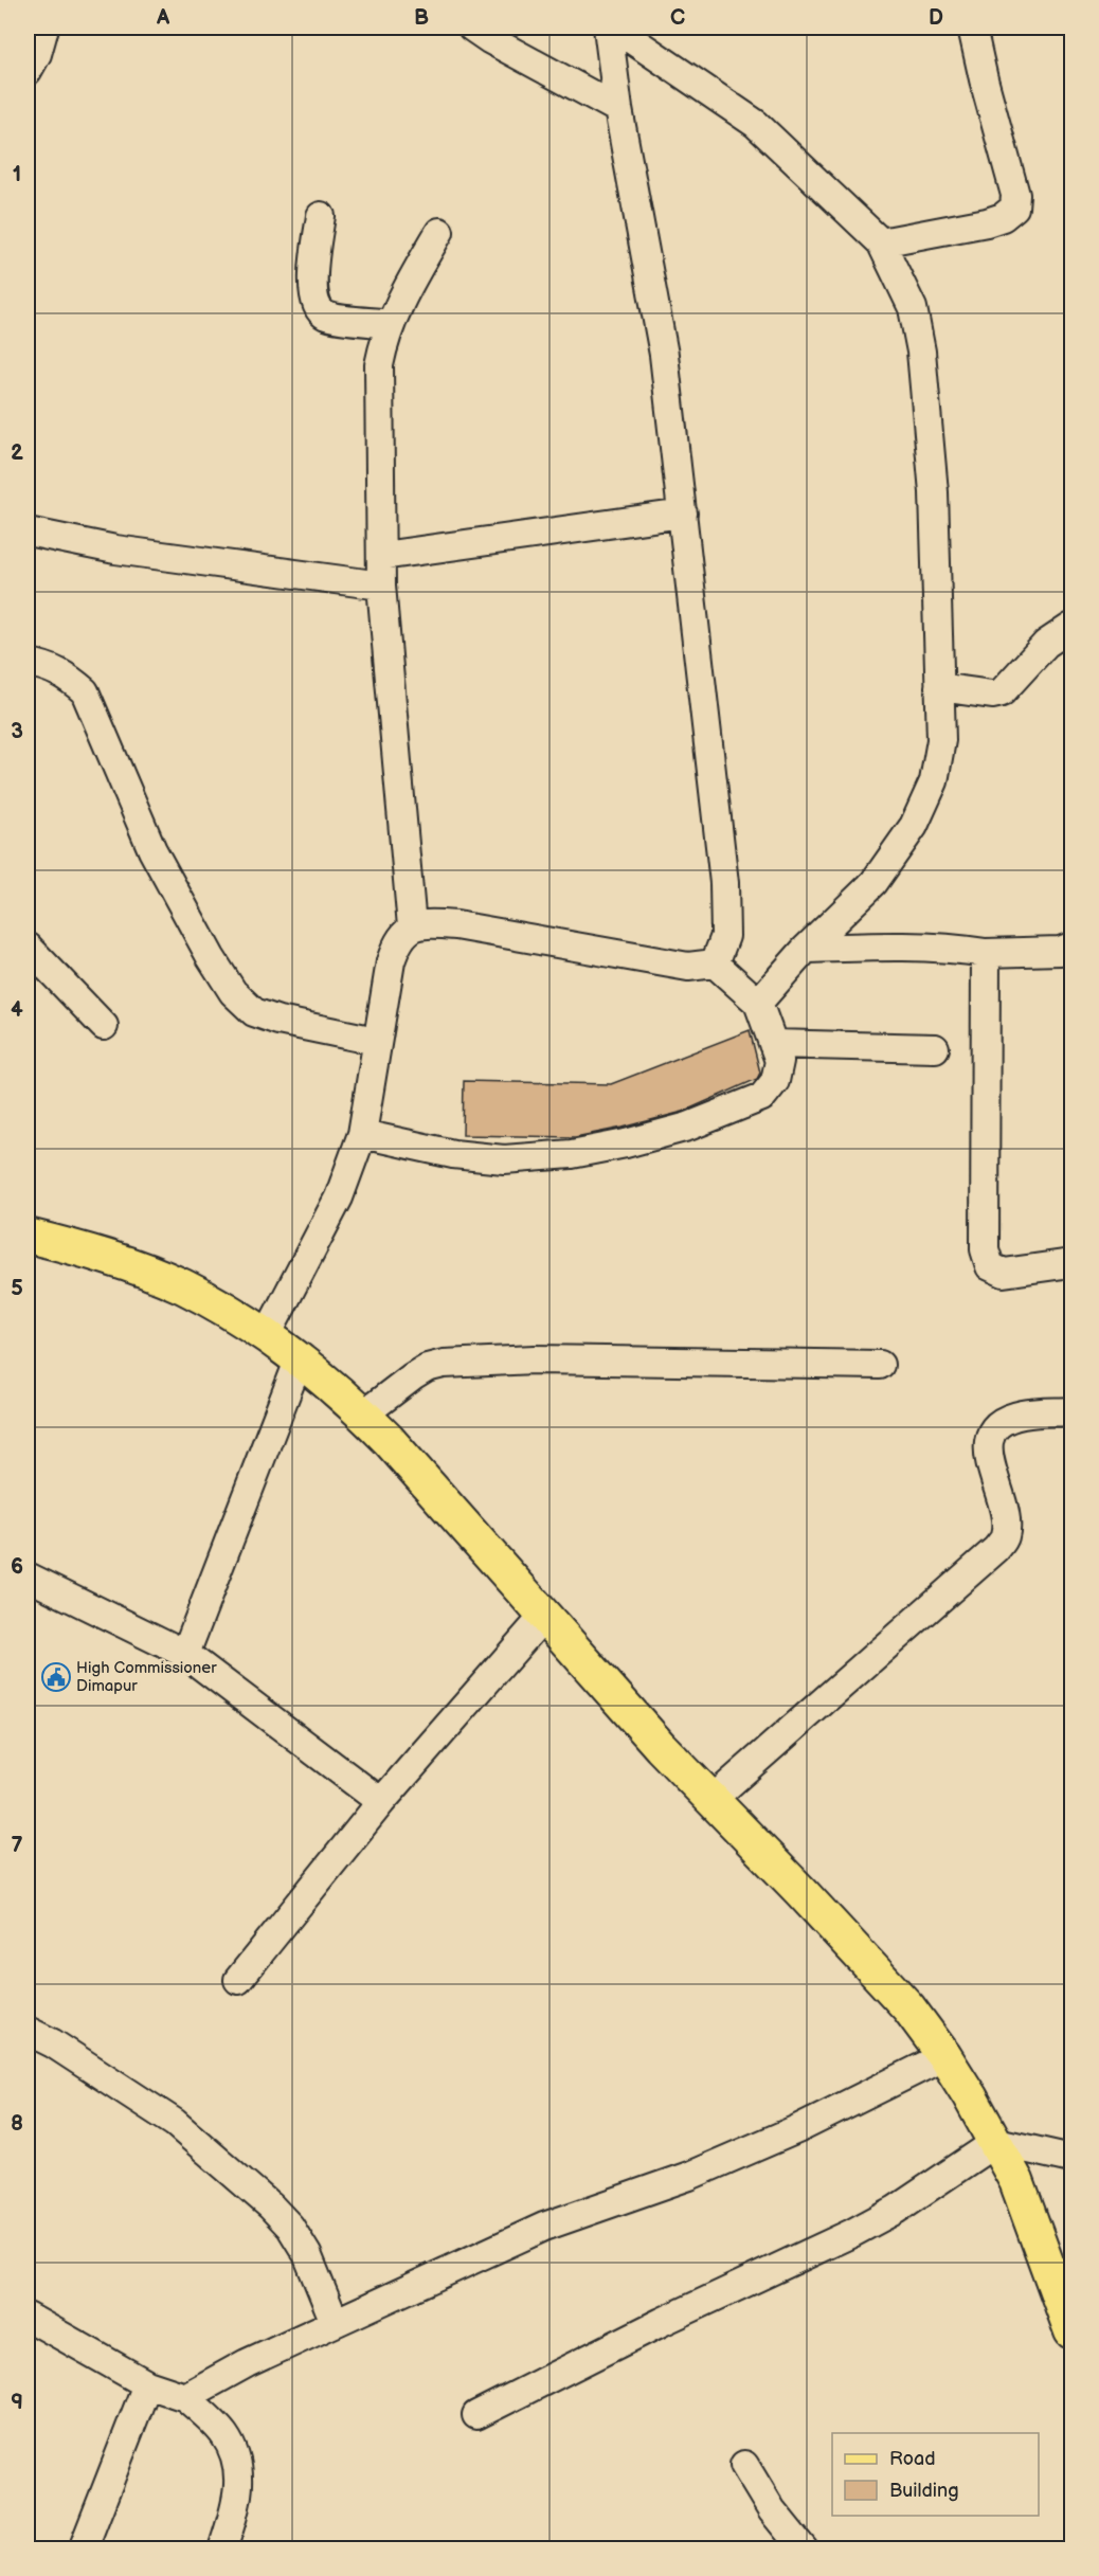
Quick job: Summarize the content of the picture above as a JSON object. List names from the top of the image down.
{
  "places": {
    "public building": ["High Commissioner Dimapur"]
  },
  "legend": ["Road", "Building"],
  "grid": {
    "columns": [
      "A",
      "B",
      "C",
      "D"
    ],
    "rows": [
      "1",
      "2",
      "3",
      "4",
      "5",
      "6",
      "7",
      "8",
      "9"
    ]
  }
}
